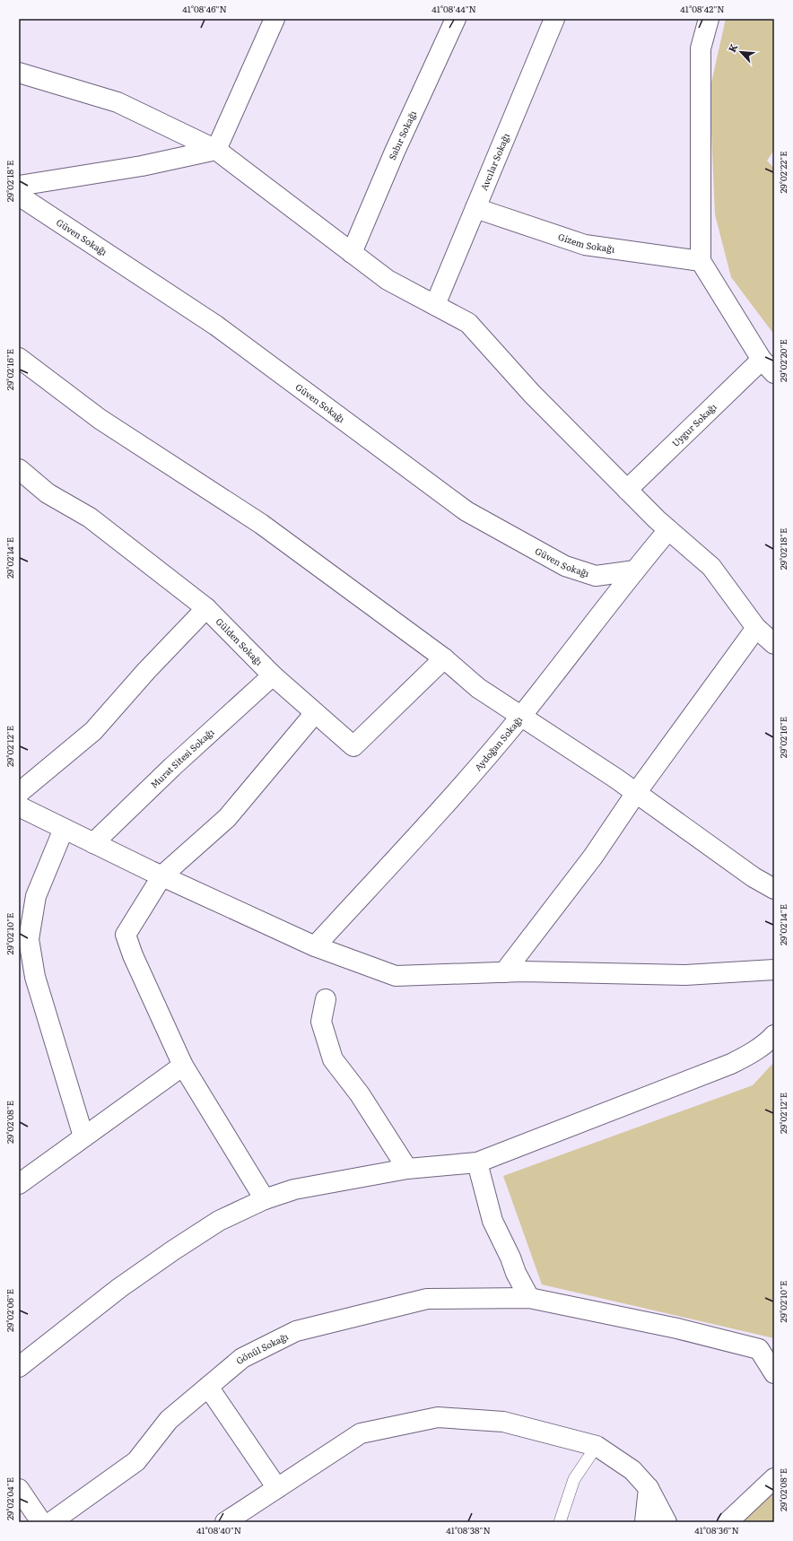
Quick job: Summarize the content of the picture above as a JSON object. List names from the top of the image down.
{
  "streets": {
    "street": [
      "Sabır Sokağı",
      "Avcılar Sokağı",
      "Güven Sokağı",
      "Gizem Sokağı",
      "Uygur Sokağı",
      "Gülden Sokağı",
      "Aydoğan Sokağı",
      "Murat Sitesi Sokağı",
      "Gönül Sokağı"
    ]
  },
  "crossings": [
    ["Avcılar Sokağı", "Gizem Sokağı"],
    ["Güven Sokağı", "Aydoğan Sokağı"],
    ["Gülden Sokağı", "Murat Sitesi Sokağı"]
  ],
  "north": "top left",
  "coordinates": [
    "41°08'46\"N",
    "41°08'44\"N",
    "41°08'42\"N",
    "29°02'22\"E",
    "29°02'18\"E",
    "29°02'20\"E",
    "29°02'16\"E",
    "29°02'14\"E",
    "29°02'12\"E",
    "29°02'10\"E",
    "29°02'08\"E",
    "29°02'06\"E",
    "29°02'04\"E",
    "41°08'40\"N",
    "41°08'38\"N",
    "41°08'36\"N"
  ]
}
